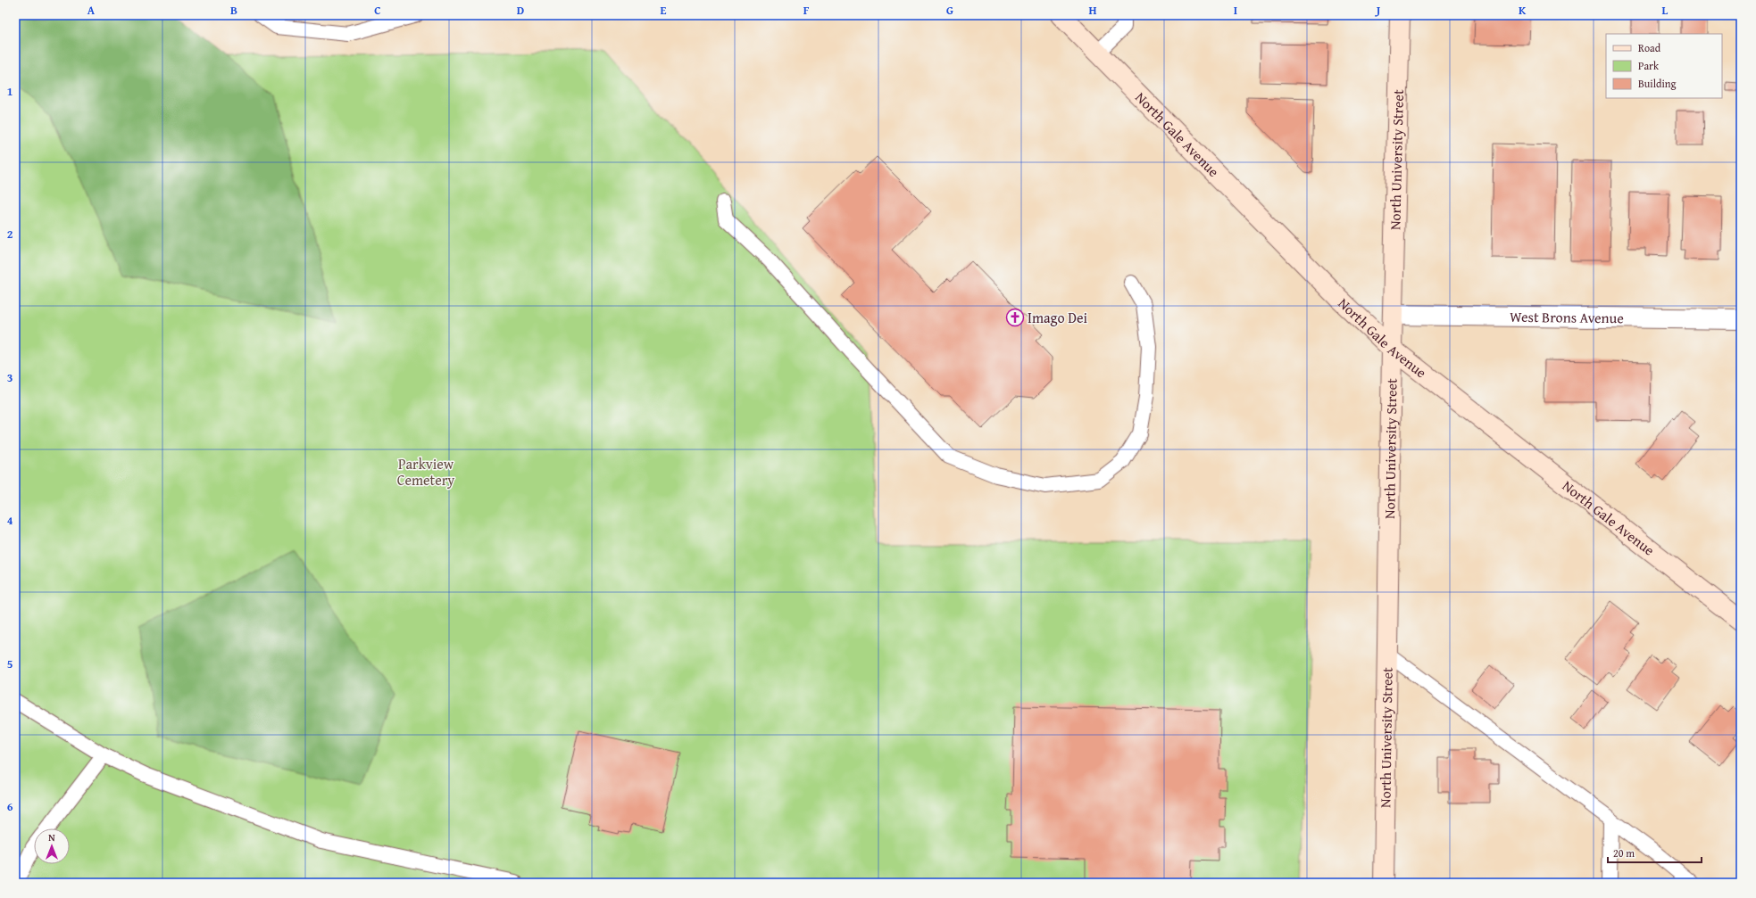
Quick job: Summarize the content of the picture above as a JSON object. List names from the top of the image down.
{
  "streets": {
    "main road": ["North Gale Avenue", "North University Street"],
    "street": ["West Brons Avenue"]
  },
  "crossings": [
    ["North Gale Avenue", "North University Street"],
    ["North University Street", "West Brons Avenue"]
  ],
  "parks": ["Parkview Cemetery"],
  "places": {
    "church": ["Imago Dei"]
  },
  "legend": ["Road", "Park", "Building"],
  "scale_bar": "20 m",
  "north": "top",
  "grid": {
    "columns": [
      "A",
      "B",
      "C",
      "D",
      "E",
      "F",
      "G",
      "H",
      "I",
      "J",
      "K",
      "L"
    ],
    "rows": [
      "1",
      "2",
      "3",
      "4",
      "5",
      "6"
    ]
  }
}
